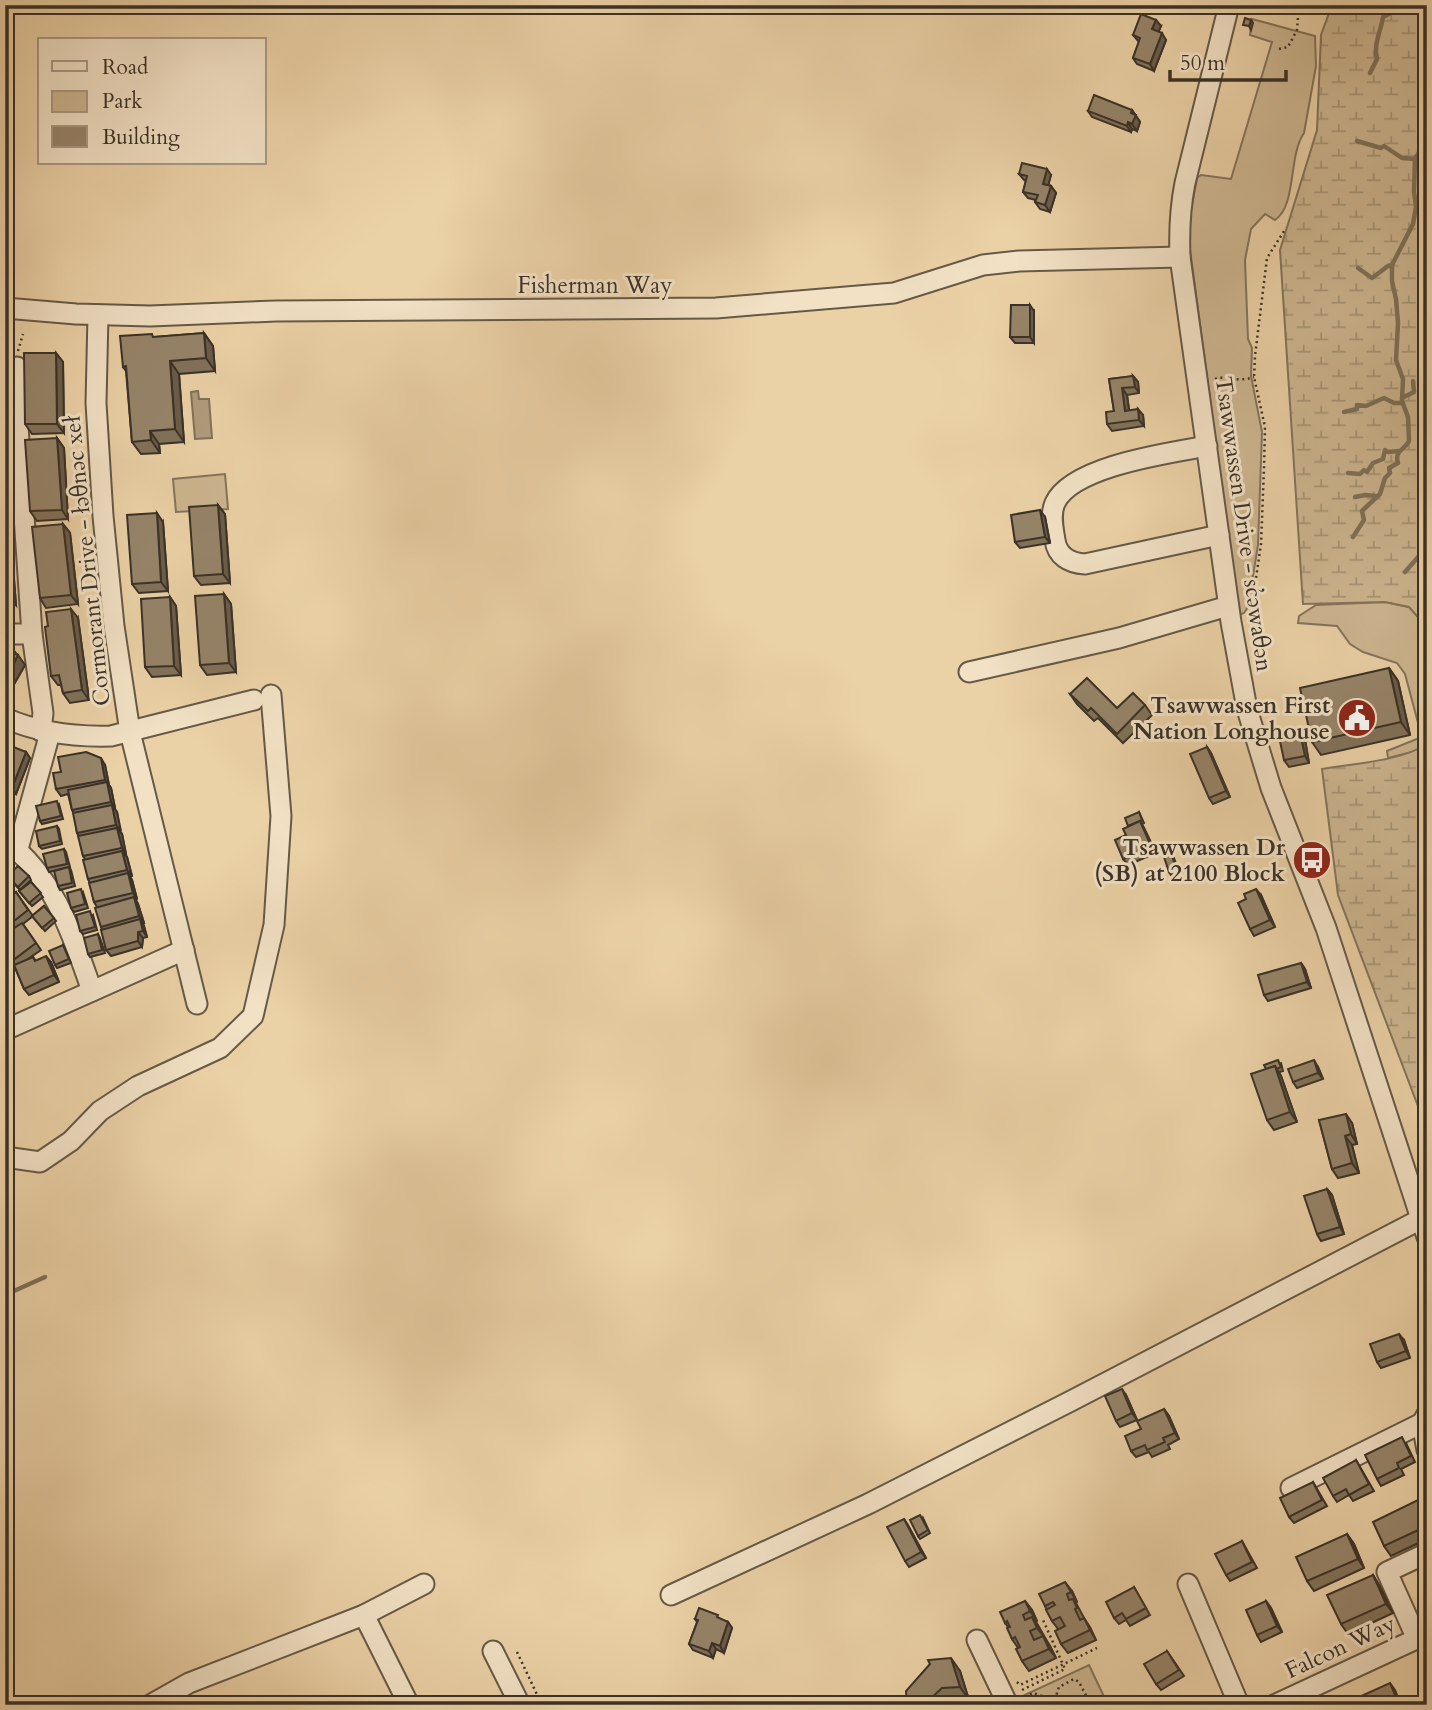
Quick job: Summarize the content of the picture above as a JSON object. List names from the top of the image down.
{
  "streets": {
    "street": [
      "Fisherman Way",
      "Tsawwassen Drive - sc̓əwaθən",
      "Cormorant Drive - łəθnəc xeł",
      "Falcon Way"
    ]
  },
  "crossings": [
    ["Fisherman Way", "Tsawwassen Drive - sc̓əwaθən"],
    ["Fisherman Way", "Cormorant Drive - łəθnəc xeł"]
  ],
  "places": {
    "public building": ["Tsawwassen First Nation Longhouse"],
    "bus stop": ["Tsawwassen Dr (SB) at 2100 Block"]
  },
  "legend": ["Road", "Park", "Building"],
  "scale_bar": "50 m"
}
